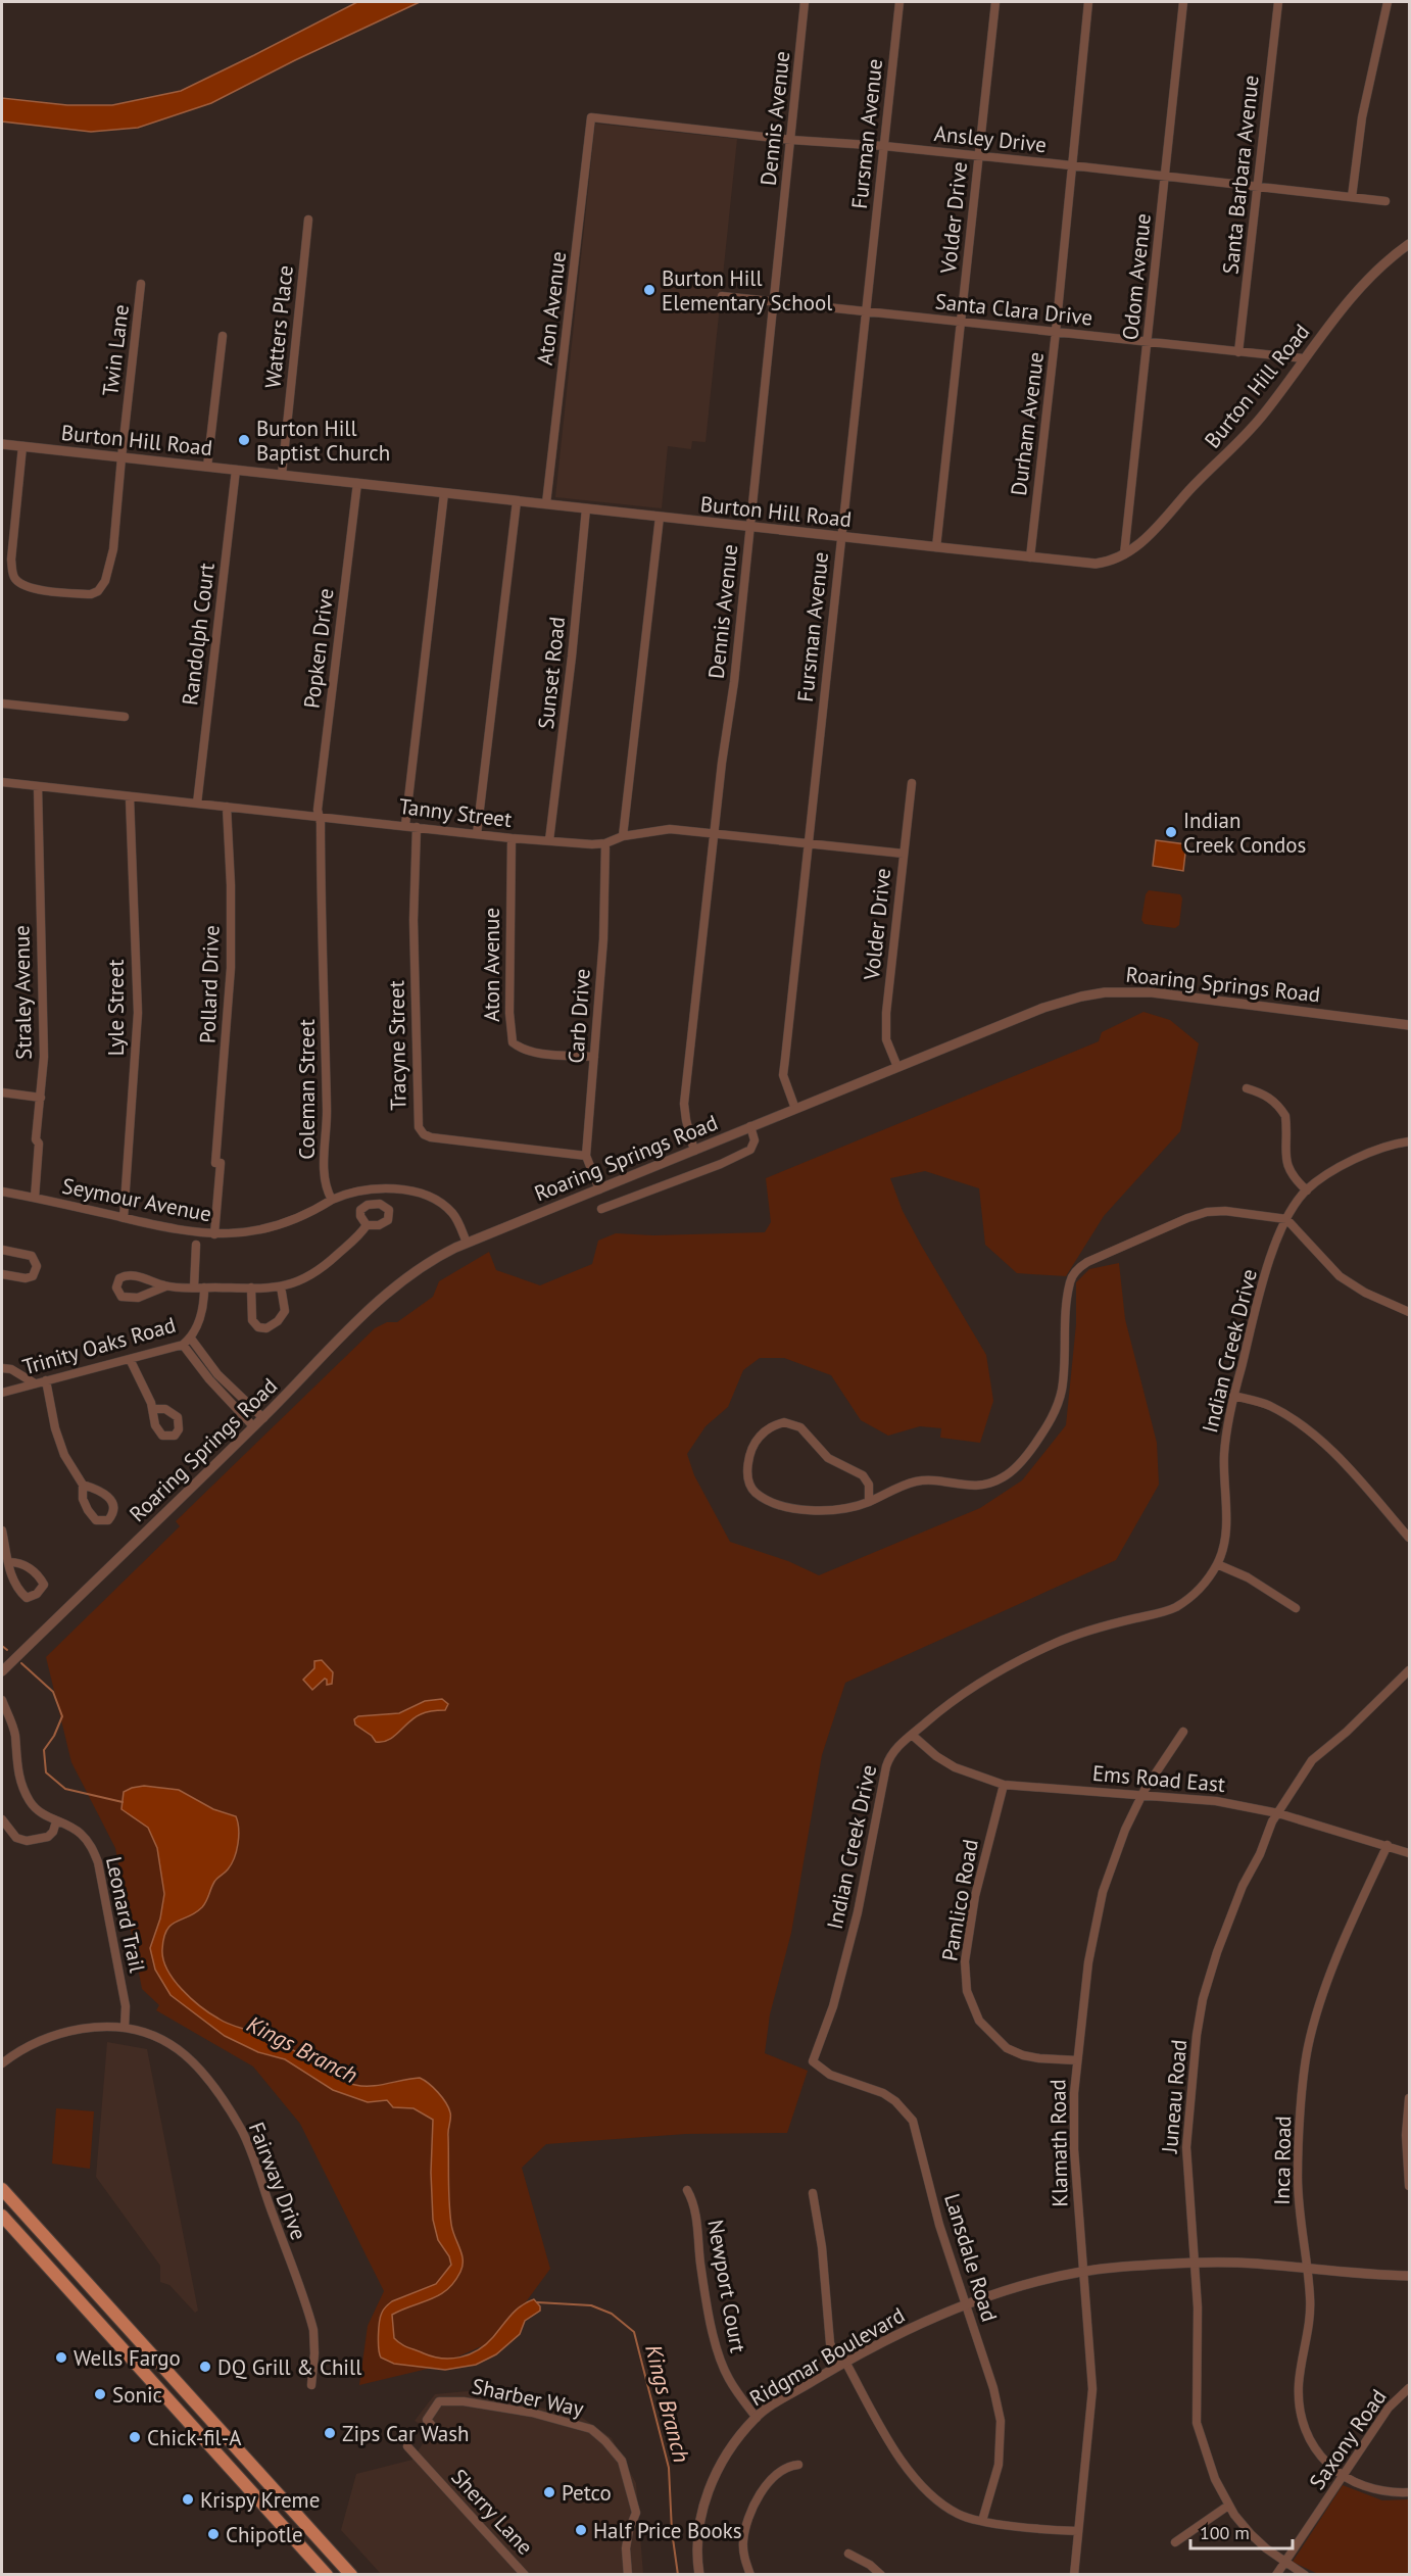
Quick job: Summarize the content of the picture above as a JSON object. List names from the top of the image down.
{
  "streets": {
    "street": [
      "Dennis Avenue",
      "Fursman Avenue",
      "Ansley Drive",
      "Santa Barbara Avenue",
      "Volder Drive",
      "Odom Avenue",
      "Aton Avenue",
      "Santa Clara Drive",
      "Watters Place",
      "Twin Lane",
      "Burton Hill Road",
      "Durham Avenue",
      "Randolph Court",
      "Popken Drive",
      "Sunset Road",
      "Tanny Street",
      "Pollard Drive",
      "Roaring Springs Road",
      "Straley Avenue",
      "Lyle Street",
      "Carb Drive",
      "Tracyne Street",
      "Coleman Street",
      "Seymour Avenue",
      "Trinity Oaks Road",
      "Indian Creek Drive",
      "Ems Road East",
      "Pamlico Road",
      "Leonard Trail",
      "Juneau Road",
      "Klamath Road",
      "Inca Road",
      "Fairway Drive",
      "Lansdale Road",
      "Newport Court",
      "Ridgmar Boulevard",
      "Sharber Way",
      "Saxony Road",
      "Sherry Lane"
    ]
  },
  "crossings": [
    ["Dennis Avenue", "Ansley Drive"],
    ["Dennis Avenue", "Santa Clara Drive"],
    ["Dennis Avenue", "Burton Hill Road"],
    ["Dennis Avenue", "Tanny Street"],
    ["Dennis Avenue", "Roaring Springs Road"],
    ["Fursman Avenue", "Ansley Drive"],
    ["Fursman Avenue", "Santa Clara Drive"],
    ["Fursman Avenue", "Burton Hill Road"],
    ["Fursman Avenue", "Tanny Street"],
    ["Fursman Avenue", "Roaring Springs Road"],
    ["Ansley Drive", "Santa Barbara Avenue"],
    ["Ansley Drive", "Volder Drive"],
    ["Ansley Drive", "Odom Avenue"],
    ["Ansley Drive", "Aton Avenue"],
    ["Ansley Drive", "Durham Avenue"],
    ["Santa Barbara Avenue", "Santa Clara Drive"],
    ["Volder Drive", "Santa Clara Drive"],
    ["Volder Drive", "Burton Hill Road"],
    ["Volder Drive", "Tanny Street"],
    ["Volder Drive", "Roaring Springs Road"],
    ["Odom Avenue", "Santa Clara Drive"],
    ["Odom Avenue", "Burton Hill Road"],
    ["Aton Avenue", "Burton Hill Road"],
    ["Aton Avenue", "Tanny Street"],
    ["Aton Avenue", "Carb Drive"],
    ["Santa Clara Drive", "Burton Hill Road"],
    ["Santa Clara Drive", "Durham Avenue"],
    ["Watters Place", "Burton Hill Road"],
    ["Twin Lane", "Burton Hill Road"],
    ["Burton Hill Road", "Durham Avenue"],
    ["Burton Hill Road", "Randolph Court"],
    ["Burton Hill Road", "Popken Drive"],
    ["Burton Hill Road", "Sunset Road"],
    ["Randolph Court", "Tanny Street"],
    ["Popken Drive", "Tanny Street"],
    ["Popken Drive", "Coleman Street"],
    ["Sunset Road", "Tanny Street"],
    ["Tanny Street", "Pollard Drive"],
    ["Tanny Street", "Straley Avenue"],
    ["Tanny Street", "Lyle Street"],
    ["Tanny Street", "Carb Drive"],
    ["Tanny Street", "Tracyne Street"],
    ["Tanny Street", "Coleman Street"],
    ["Pollard Drive", "Seymour Avenue"],
    ["Roaring Springs Road", "Carb Drive"],
    ["Straley Avenue", "Seymour Avenue"],
    ["Lyle Street", "Seymour Avenue"],
    ["Carb Drive", "Tracyne Street"],
    ["Coleman Street", "Seymour Avenue"],
    ["Indian Creek Drive", "Ems Road East"],
    ["Indian Creek Drive", "Lansdale Road"],
    ["Ems Road East", "Pamlico Road"],
    ["Ems Road East", "Juneau Road"],
    ["Ems Road East", "Klamath Road"],
    ["Ems Road East", "Inca Road"],
    ["Pamlico Road", "Klamath Road"],
    ["Leonard Trail", "Fairway Drive"],
    ["Juneau Road", "Ridgmar Boulevard"],
    ["Juneau Road", "Saxony Road"],
    ["Klamath Road", "Ridgmar Boulevard"],
    ["Inca Road", "Ridgmar Boulevard"],
    ["Inca Road", "Saxony Road"],
    ["Lansdale Road", "Ridgmar Boulevard"],
    ["Newport Court", "Ridgmar Boulevard"]
  ],
  "water": ["Kings Branch"],
  "places": [
    "Burton Hill Elementary School",
    "Burton Hill Baptist Church",
    "Indian Creek Condos",
    "Wells Fargo",
    "DQ Grill & Chill",
    "Sonic",
    "Zips Car Wash",
    "Chick-fil-A",
    "Petco",
    "Krispy Kreme",
    "Half Price Books",
    "Chipotle"
  ],
  "scale_bar": "100 m"
}
